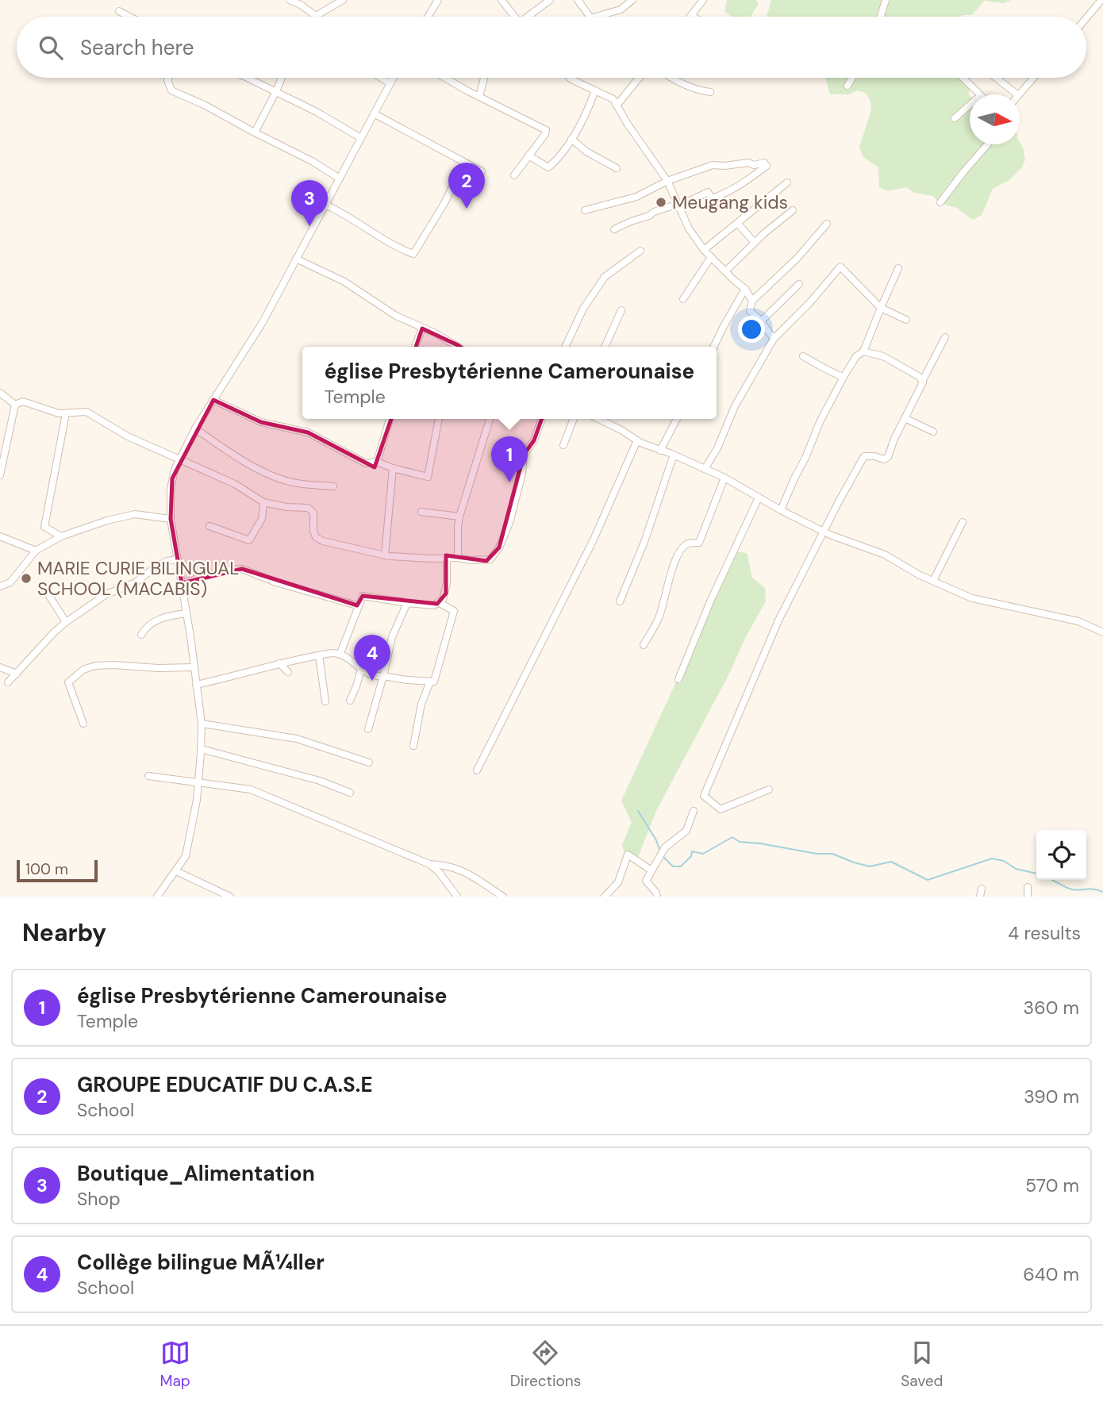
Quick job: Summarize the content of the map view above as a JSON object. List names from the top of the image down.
{
  "places": ["Meugang kids", "MARIE CURIE BILINGUAL SCHOOL (MACABIS)"],
  "scale_bar": "100 m",
  "north": "right",
  "page": {
    "search": "Search here",
    "pins": [
      "2",
      "3",
      "1",
      "4"
    ],
    "popup": ["église Presbytérienne Camerounaise", "Temple"],
    "scale": "100 m",
    "heading": ["Nearby", "4 results"],
    "list": [
      {
        "mark": "1",
        "name": "église Presbytérienne Camerounaise",
        "note": "Temple",
        "value": "360 m"
      },
      {
        "mark": "2",
        "name": "GROUPE EDUCATIF DU C.A.S.E",
        "note": "School",
        "value": "390 m"
      },
      {
        "mark": "3",
        "name": "Boutique_Alimentation",
        "note": "Shop",
        "value": "570 m"
      },
      {
        "mark": "4",
        "name": "Collège bilingue MÃ¼ller",
        "note": "School",
        "value": "640 m"
      }
    ],
    "nav": ["Map", "Directions", "Saved"]
  }
}
